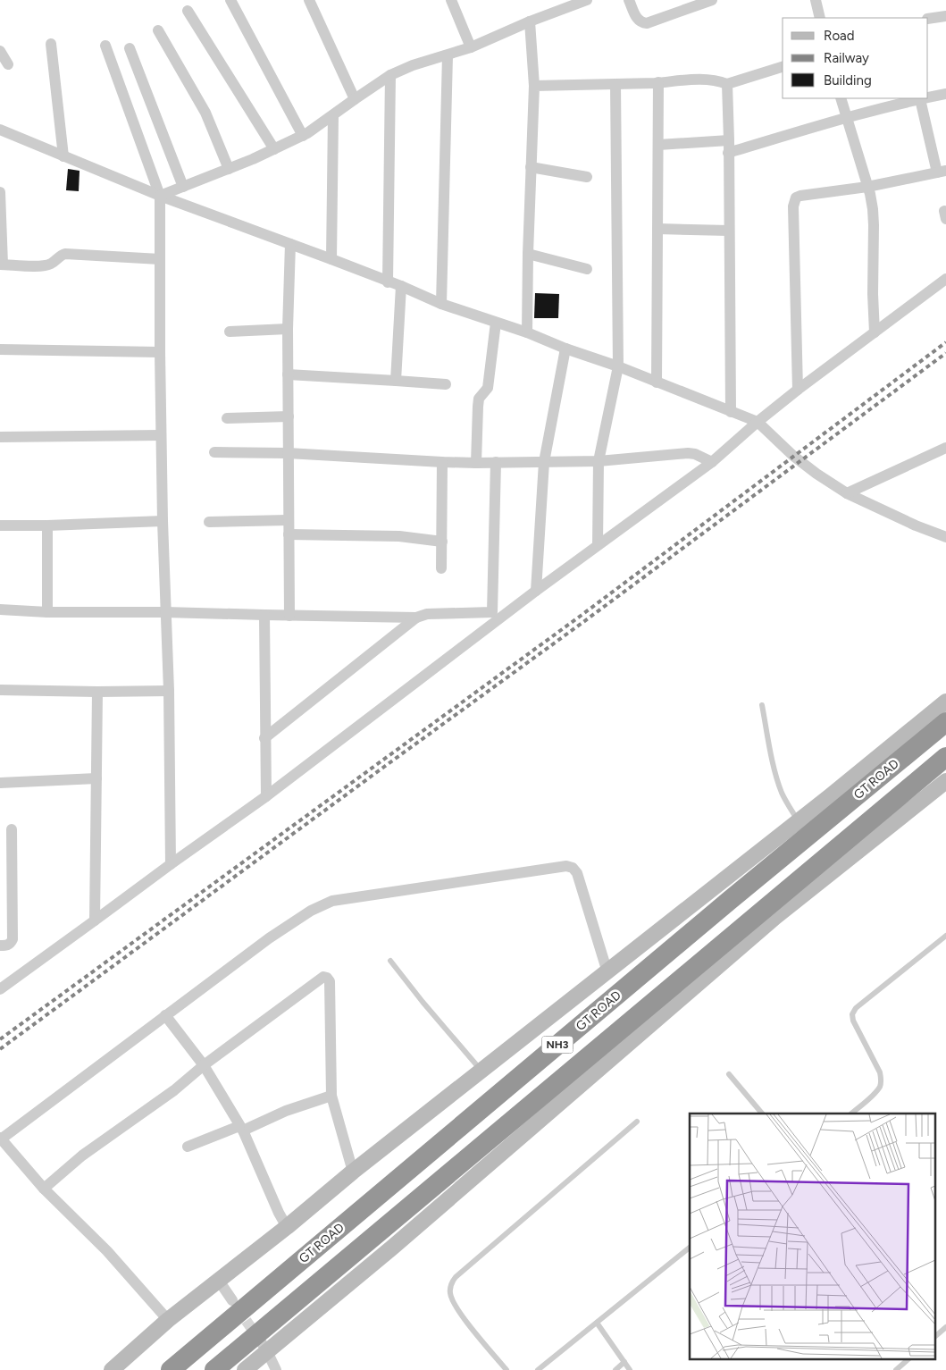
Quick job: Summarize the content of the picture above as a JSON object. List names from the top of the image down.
{
  "streets": {
    "highway": ["GT ROAD", "NH3"]
  },
  "legend": ["Road", "Railway", "Building"]
}
